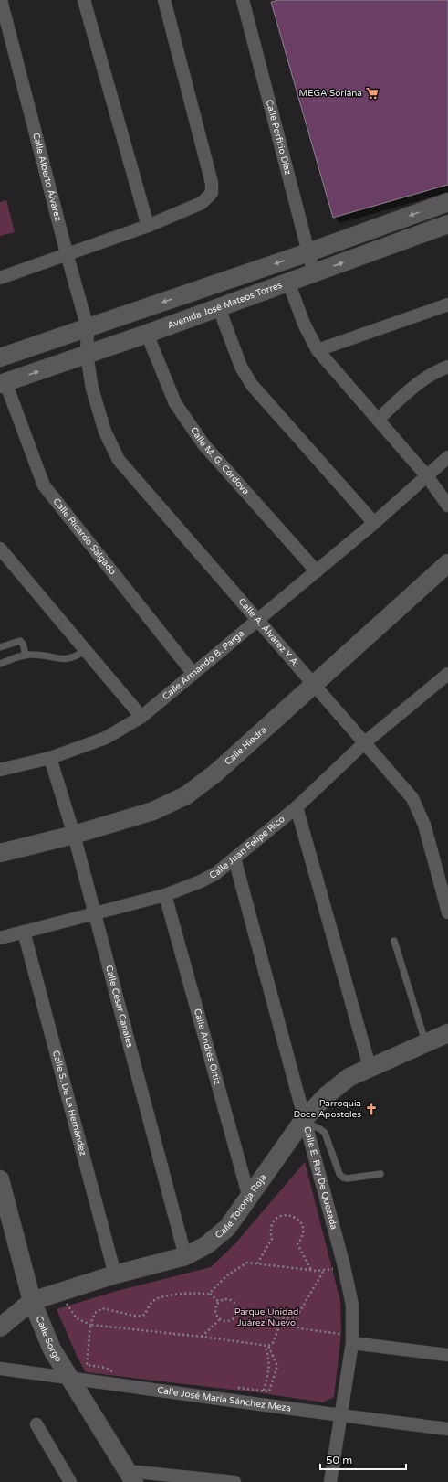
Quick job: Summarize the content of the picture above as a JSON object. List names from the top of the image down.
{
  "streets": {
    "street": [
      "Calle Porfirio Díaz",
      "Calle Alberto Álvarez",
      "Avenida José Mateos Torres",
      "Calle M. G. Córdova",
      "Calle Ricardo Salgado",
      "Calle A. Álvarez Y A.",
      "Calle Armando B. Parga",
      "Calle Hiedra",
      "Calle Juan Felipe Rico",
      "Calle César Canales",
      "Calle Andrés Ortiz",
      "Calle S. De La Hernández",
      "Calle E. Rey De Quezada",
      "Calle Toronja Roja",
      "Calle Sorgo",
      "Calle José María Sánchez Meza"
    ]
  },
  "crossings": [
    ["Calle Porfirio Díaz", "Avenida José Mateos Torres"],
    ["Calle Alberto Álvarez", "Avenida José Mateos Torres"],
    ["Calle Alberto Álvarez", "Calle A. Álvarez Y A."],
    ["Avenida José Mateos Torres", "Calle M. G. Córdova"],
    ["Avenida José Mateos Torres", "Calle Ricardo Salgado"],
    ["Avenida José Mateos Torres", "Calle A. Álvarez Y A."],
    ["Calle M. G. Córdova", "Calle Armando B. Parga"],
    ["Calle Ricardo Salgado", "Calle Armando B. Parga"],
    ["Calle A. Álvarez Y A.", "Calle Armando B. Parga"],
    ["Calle A. Álvarez Y A.", "Calle Hiedra"],
    ["Calle A. Álvarez Y A.", "Calle Juan Felipe Rico"],
    ["Calle Armando B. Parga", "Calle César Canales"],
    ["Calle Hiedra", "Calle César Canales"],
    ["Calle Juan Felipe Rico", "Calle César Canales"],
    ["Calle Juan Felipe Rico", "Calle Andrés Ortiz"],
    ["Calle Juan Felipe Rico", "Calle S. De La Hernández"],
    ["Calle Juan Felipe Rico", "Calle E. Rey De Quezada"],
    ["Calle César Canales", "Calle Toronja Roja"],
    ["Calle Andrés Ortiz", "Calle Toronja Roja"],
    ["Calle S. De La Hernández", "Calle Toronja Roja"],
    ["Calle E. Rey De Quezada", "Calle Toronja Roja"],
    ["Calle E. Rey De Quezada", "Calle José María Sánchez Meza"],
    ["Calle Toronja Roja", "Calle Sorgo"],
    ["Calle Sorgo", "Calle José María Sánchez Meza"]
  ],
  "parks": ["Parque Unidad Juárez Nuevo"],
  "places": {
    "supermarket": ["MEGA Soriana"],
    "church": ["Parroquia Doce Apostoles"]
  },
  "scale_bar": "50 m"
}
